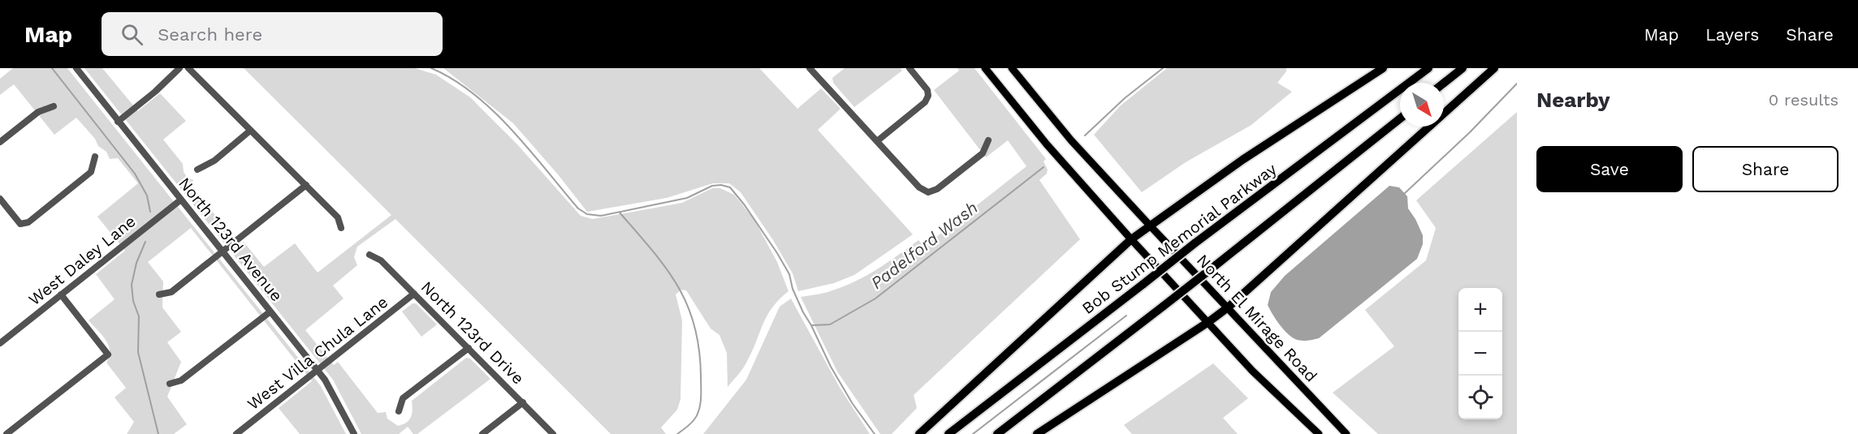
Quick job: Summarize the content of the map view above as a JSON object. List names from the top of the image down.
{
  "streets": {
    "highway": ["Bob Stump Memorial Parkway"],
    "main road": ["North El Mirage Road"],
    "street": [
      "North 123rd Avenue",
      "West Daley Lane",
      "North 123rd Drive",
      "West Villa Chula Lane"
    ]
  },
  "crossings": [
    ["North 123rd Avenue", "West Daley Lane"],
    ["North 123rd Avenue", "West Villa Chula Lane"],
    ["North 123rd Drive", "West Villa Chula Lane"]
  ],
  "water": ["Padelford Wash"],
  "north": "bottom right",
  "page": {
    "header": "Map",
    "search": "Search here",
    "nav": ["Map", "Layers", "Share"],
    "heading": ["Nearby", "0 results"],
    "buttons": ["Save", "Share"],
    "map_buttons": ["+", "−"]
  }
}
